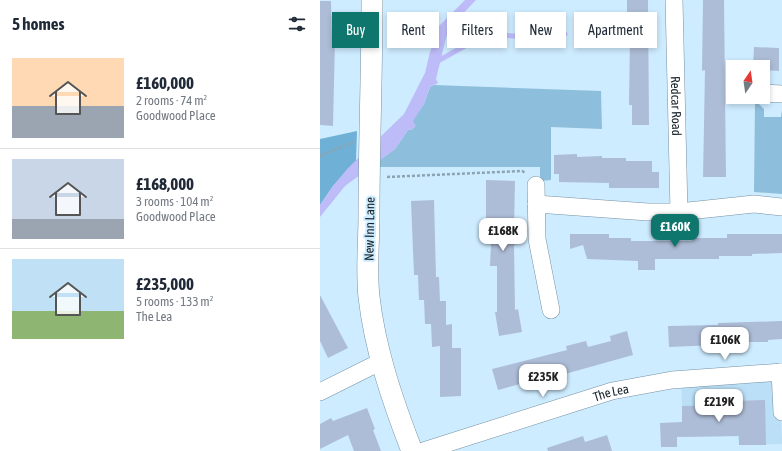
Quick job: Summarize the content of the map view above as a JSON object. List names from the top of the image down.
{
  "streets": {
    "street": ["Redcar Road", "New Inn Lane", "The Lea"]
  },
  "north": "top",
  "page": {
    "heading": "5 homes",
    "chip": [
      "Buy",
      "Rent",
      "Filters",
      "New",
      "Apartment"
    ],
    "list": [
      {
        "name": "£160,000",
        "note": "2 rooms · 74 m² · Goodwood Place"
      },
      {
        "name": "£168,000",
        "note": "3 rooms · 104 m² · Goodwood Place"
      },
      {
        "name": "£235,000",
        "note": "5 rooms · 133 m² · The Lea"
      }
    ],
    "price": [
      "£160K",
      "£168K",
      "£106K",
      "£235K",
      "£219K"
    ]
  }
}
